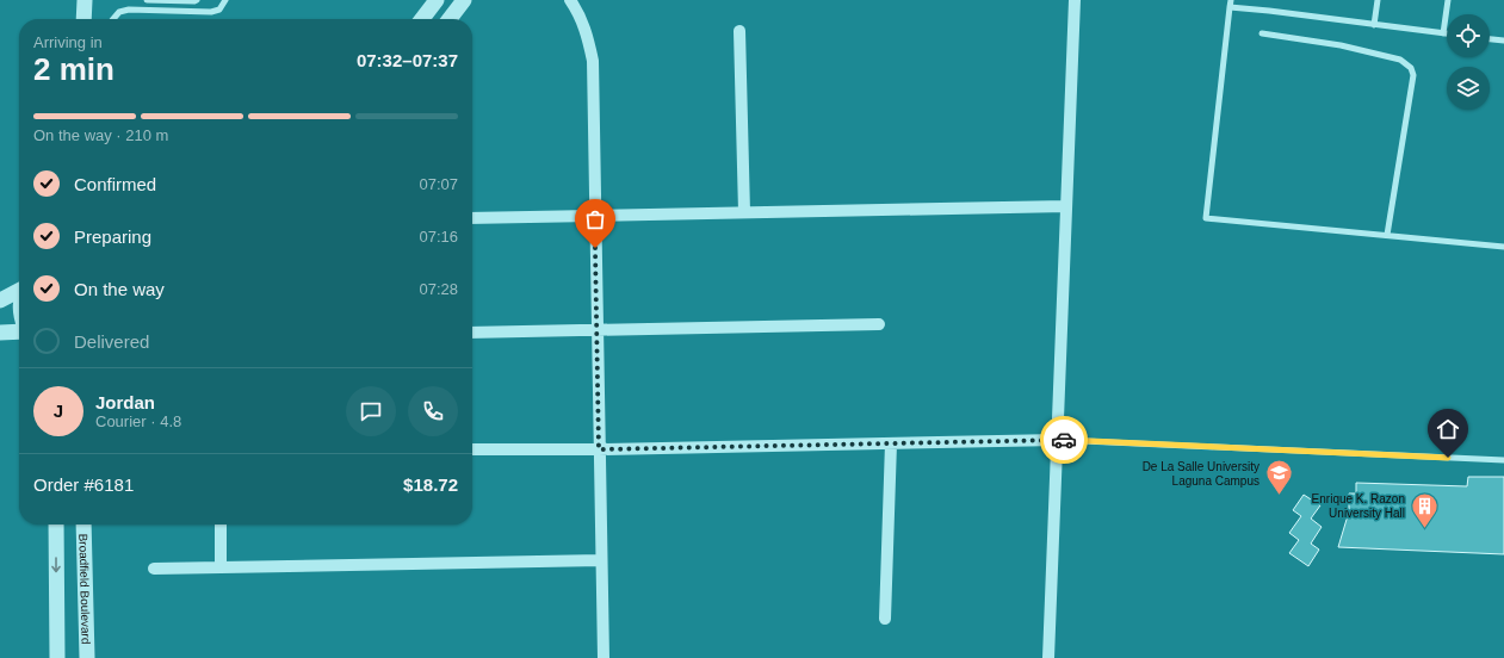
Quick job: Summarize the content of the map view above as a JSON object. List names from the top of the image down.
{
  "streets": {
    "street": ["Broadfield Boulevard"]
  },
  "places": {
    "school or university": ["De La Salle University Laguna Campus"],
    "building": ["Enrique K. Razon University Hall"]
  },
  "page": {
    "heading": ["2 min", "Arriving in", "07:32–07:37"],
    "panel": [
      "Jordan",
      "Courier · 4.8",
      "Order #6181",
      "$18.72"
    ],
    "bar": "On the way · 210 m",
    "list": [
      ["Confirmed", "07:07"],
      ["Preparing", "07:16"],
      ["On the way", "07:28"],
      "Delivered"
    ],
    "round": "J"
  }
}
